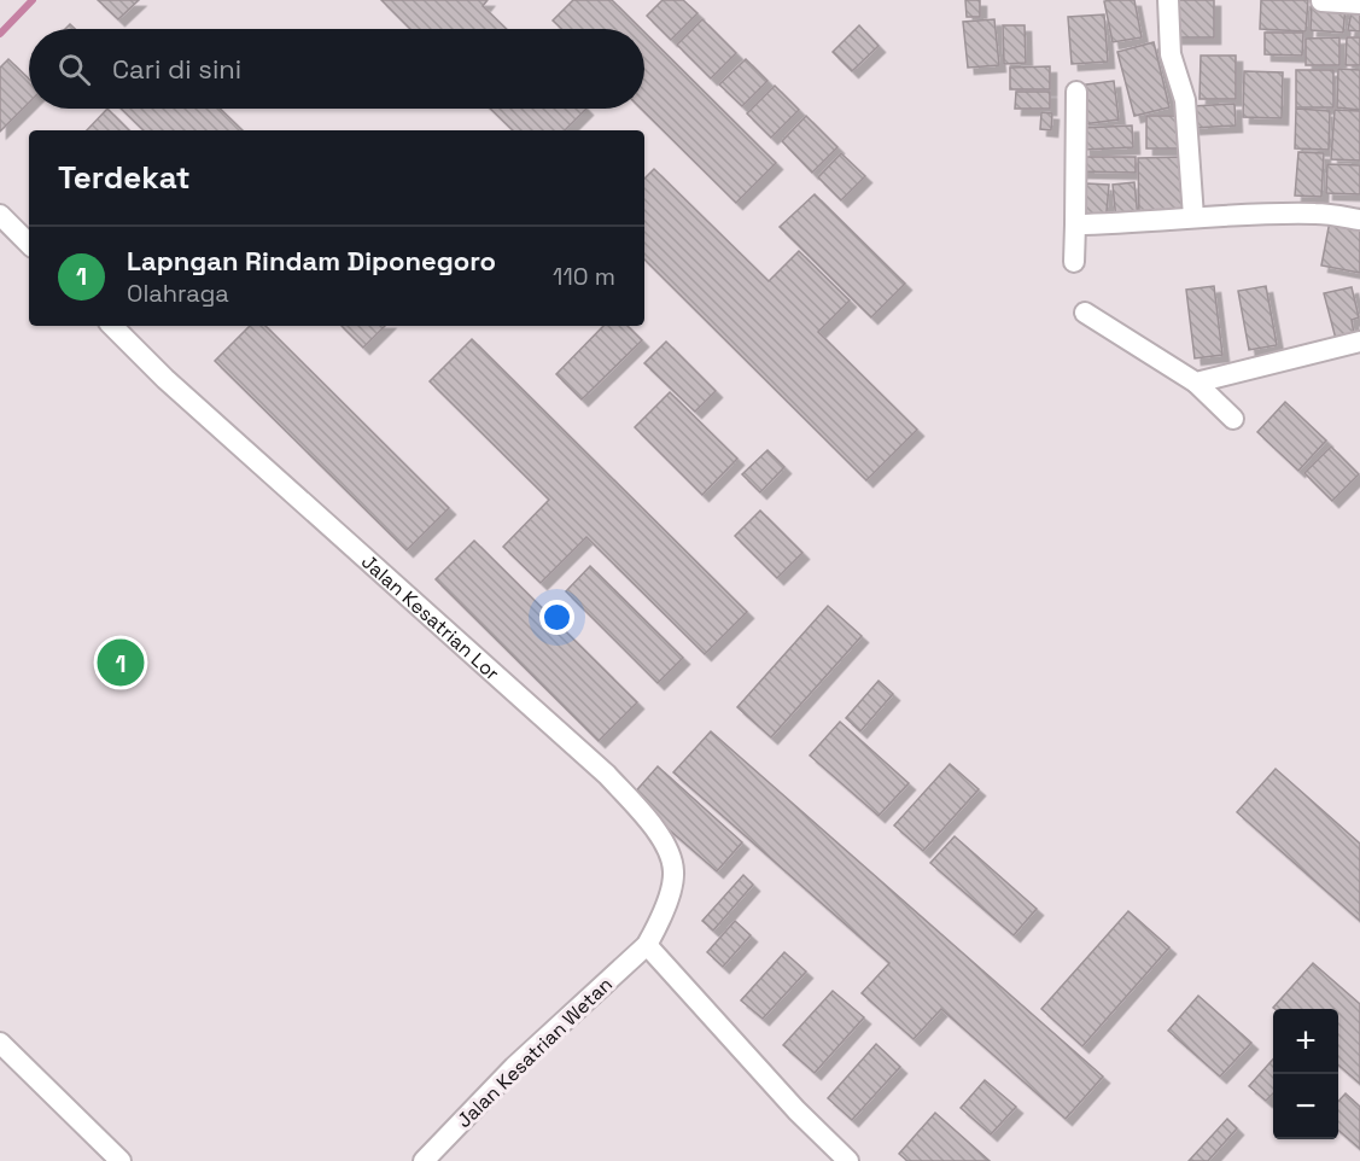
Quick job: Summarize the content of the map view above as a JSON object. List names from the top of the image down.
{
  "streets": {
    "street": ["Jalan Kesatrian Lor", "Jalan Kesatrian Wetan"]
  },
  "crossings": [
    ["Jalan Kesatrian Lor", "Jalan Kesatrian Wetan"]
  ],
  "page": {
    "search": "Cari di sini",
    "heading": "Terdekat",
    "list": [
      {
        "mark": "1",
        "name": "Lapngan Rindam Diponegoro",
        "note": "Olahraga",
        "value": "110 m"
      }
    ],
    "pins": "1",
    "map_buttons": ["+", "−"]
  }
}
